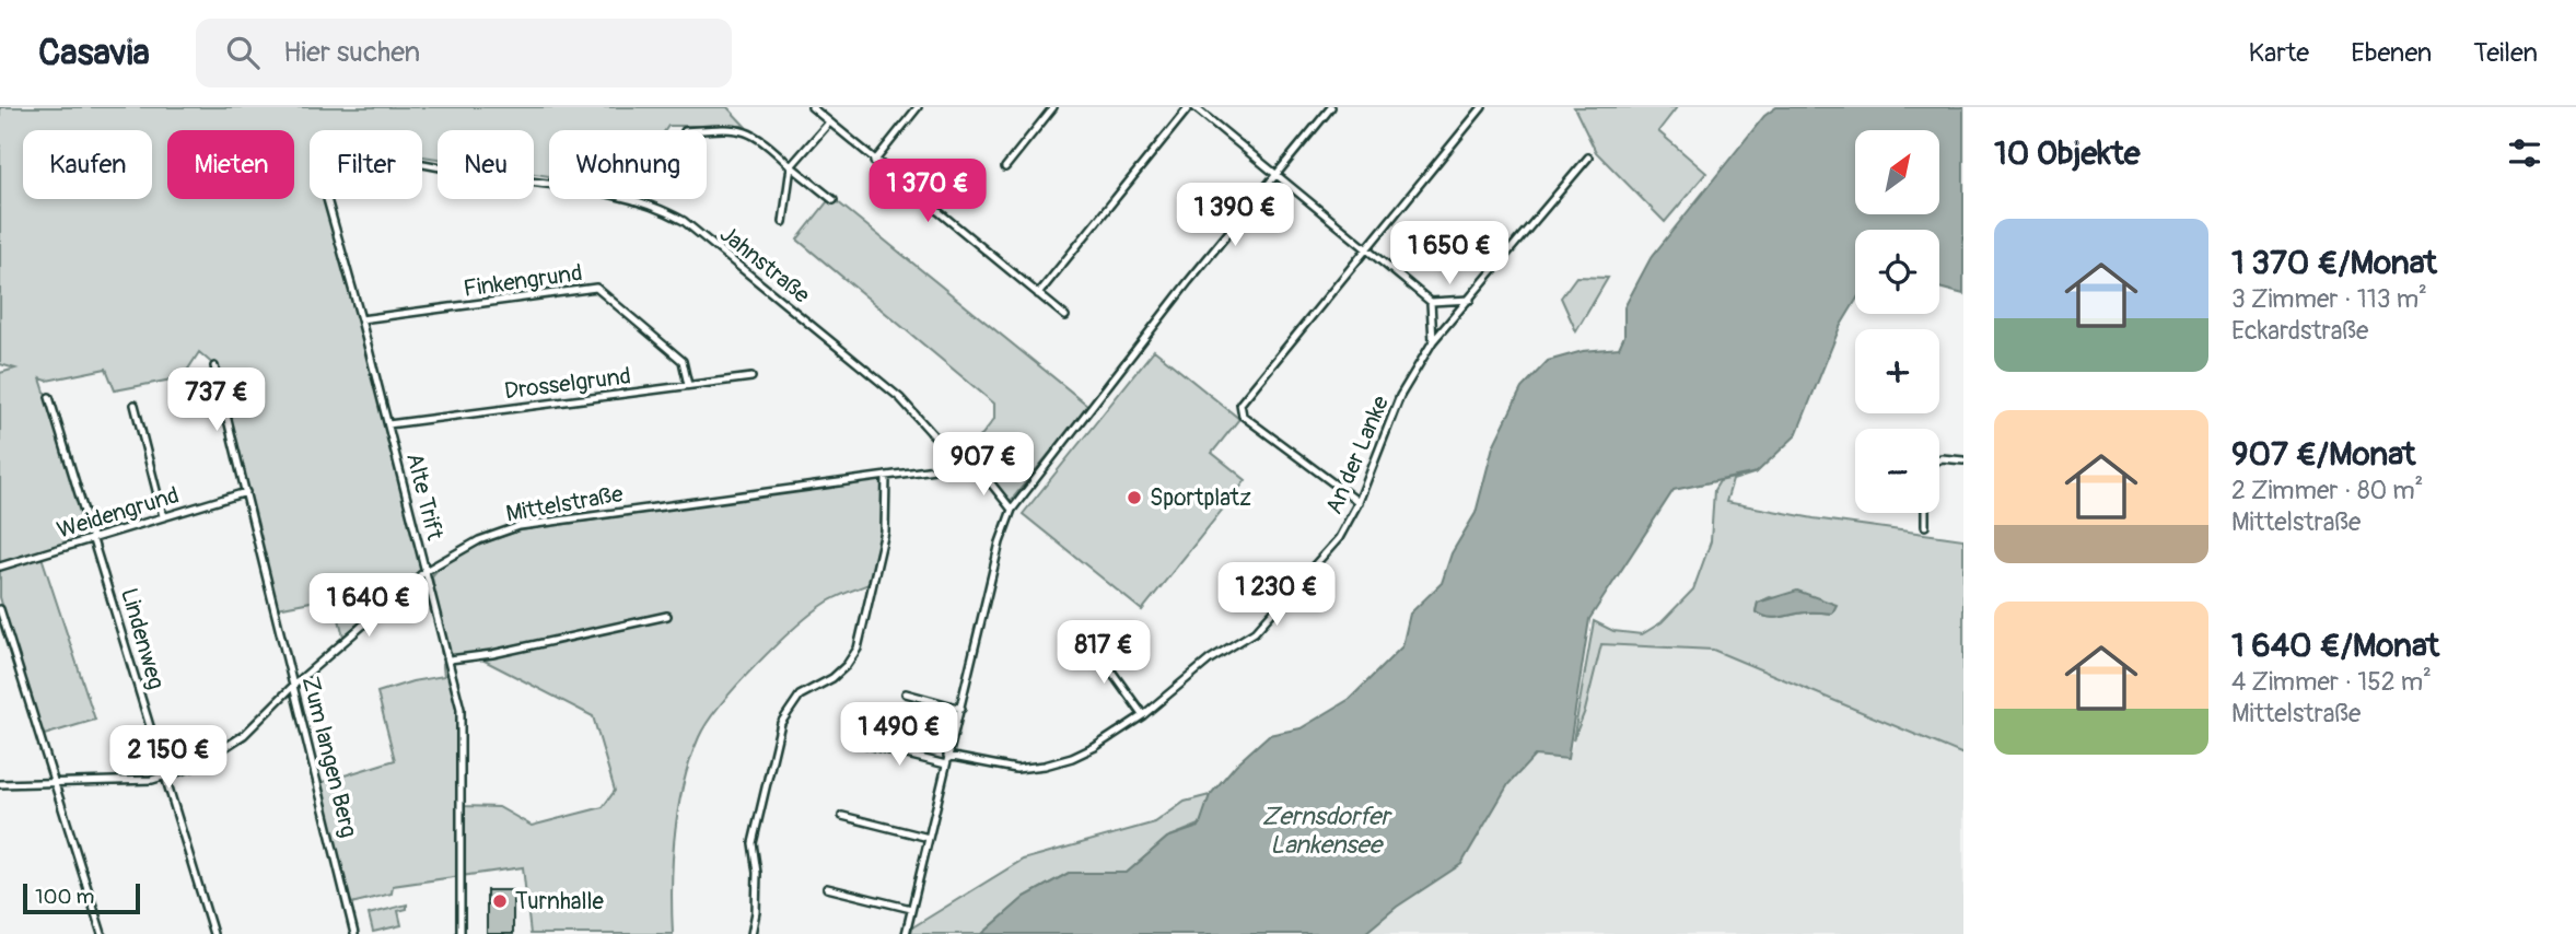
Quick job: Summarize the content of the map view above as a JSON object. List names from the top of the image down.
{
  "streets": {
    "street": [
      "Jahnstraße",
      "Finkengrund",
      "Drosselgrund",
      "An der Lanke",
      "Alte Trift",
      "Mittelstraße",
      "Weidengrund",
      "Lindenweg",
      "Zum langen Berg"
    ]
  },
  "crossings": [
    ["Jahnstraße", "Mittelstraße"],
    ["Finkengrund", "Drosselgrund"],
    ["Finkengrund", "Alte Trift"],
    ["Drosselgrund", "Alte Trift"],
    ["Alte Trift", "Mittelstraße"],
    ["Mittelstraße", "Lindenweg"],
    ["Mittelstraße", "Zum langen Berg"],
    ["Weidengrund", "Lindenweg"],
    ["Weidengrund", "Zum langen Berg"]
  ],
  "water": ["Zernsdorfer Lankensee"],
  "places": ["Sportplatz", "Turnhalle"],
  "scale_bar": "100 m",
  "north": "top right",
  "page": {
    "header": "Casavia",
    "search": "Hier suchen",
    "nav": ["Karte", "Ebenen", "Teilen"],
    "heading": "10 Objekte",
    "map_buttons": ["+", "−"],
    "chip": [
      "Kaufen",
      "Mieten",
      "Filter",
      "Neu",
      "Wohnung"
    ],
    "price": [
      "1 370 €",
      "1 390 €",
      "1 650 €",
      "737 €",
      "907 €",
      "1 230 €",
      "1 640 €",
      "817 €",
      "1 490 €",
      "2 150 €"
    ],
    "list": [
      {
        "name": "1 370 €/Monat",
        "note": "3 Zimmer · 113 m² · Eckardstraße"
      },
      {
        "name": "907 €/Monat",
        "note": "2 Zimmer · 80 m² · Mittelstraße"
      },
      {
        "name": "1 640 €/Monat",
        "note": "4 Zimmer · 152 m² · Mittelstraße"
      }
    ],
    "scale": "100 m"
  }
}
